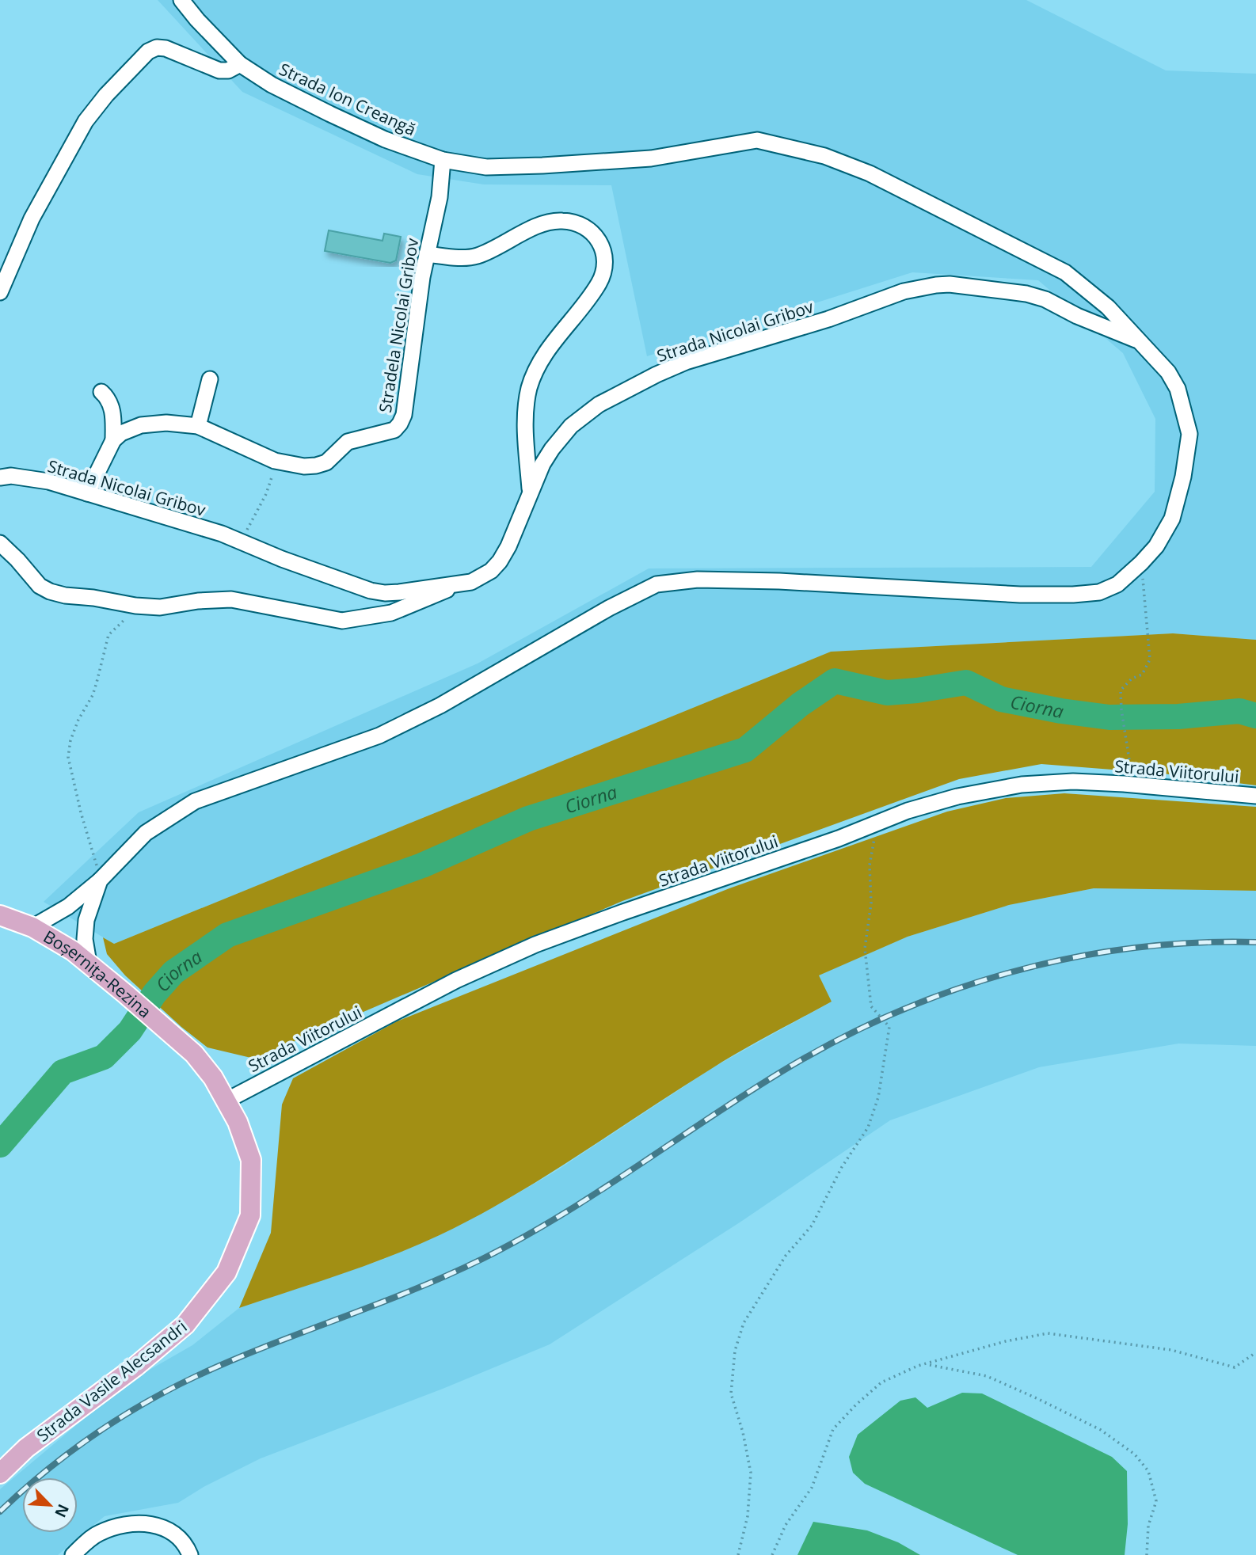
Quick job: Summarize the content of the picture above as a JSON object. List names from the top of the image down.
{
  "streets": {
    "main road": ["Boșernița-Rezina", "Strada Vasile Alecsandri"],
    "street": [
      "Strada Ion Creangă",
      "Stradela Nicolai Gribov",
      "Strada Nicolai Gribov",
      "Strada Viitorului"
    ]
  },
  "crossings": [
    ["Strada Ion Creangă", "Stradela Nicolai Gribov"],
    ["Strada Ion Creangă", "Strada Nicolai Gribov"],
    ["Strada Ion Creangă", "Boșernița-Rezina"],
    ["Strada Viitorului", "Strada Vasile Alecsandri"],
    ["Boșernița-Rezina", "Strada Vasile Alecsandri"]
  ],
  "water": ["Ciorna"],
  "north": "bottom right"
}
